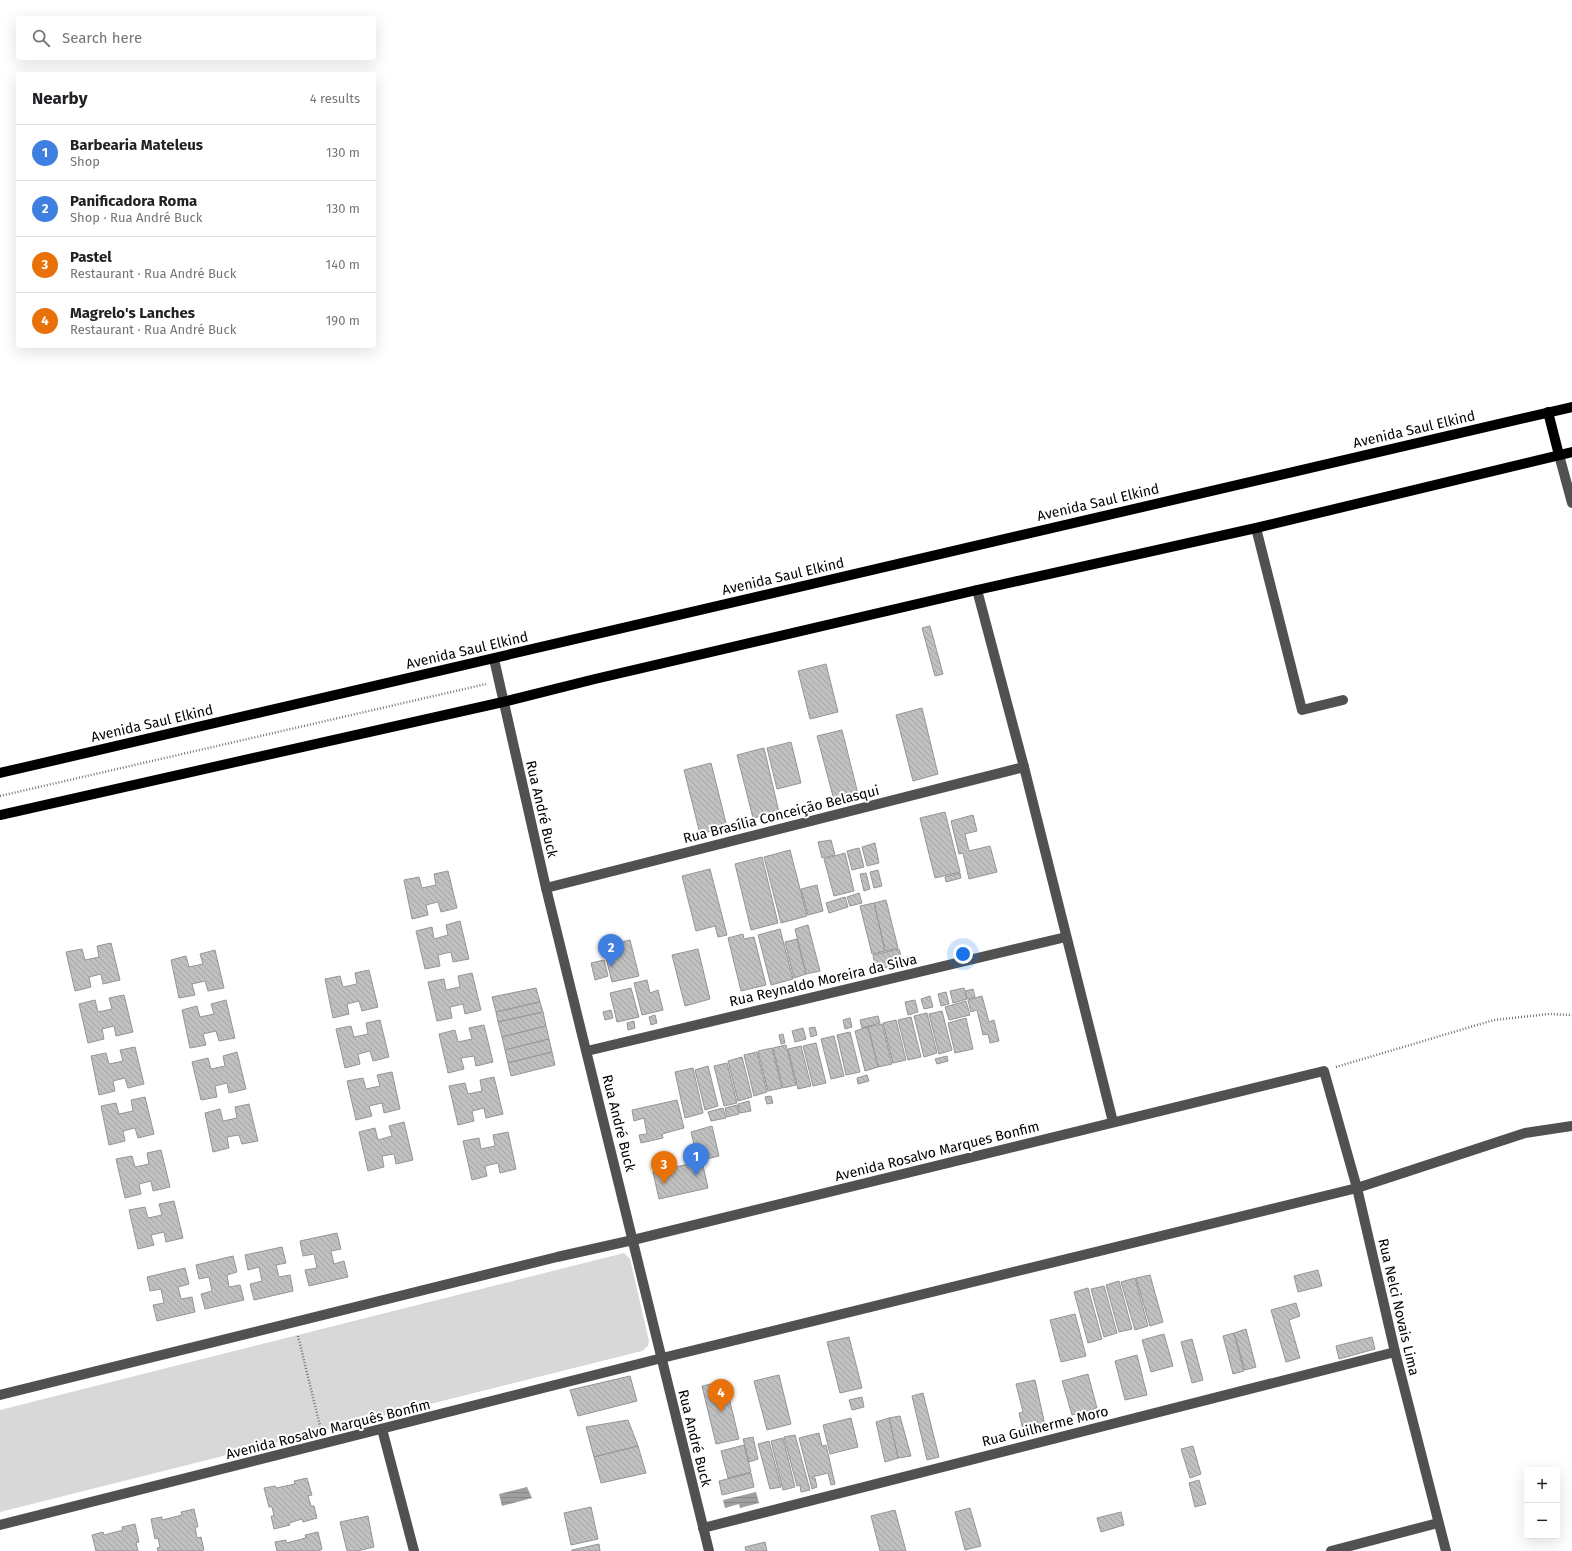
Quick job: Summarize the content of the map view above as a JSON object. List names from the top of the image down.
{
  "streets": {
    "main road": ["Avenida Saul Elkind"],
    "street": [
      "Rua André Buck",
      "Rua Brasília Conceição Belasqui",
      "Rua Reynaldo Moreira da Silva",
      "Avenida Rosalvo Marques Bonfim",
      "Rua Nelci Novais Lima",
      "Rua Guilherme Moro",
      "Avenida Rosalvo Marquês Bonfim"
    ]
  },
  "crossings": [
    ["Avenida Saul Elkind", "Rua André Buck"],
    ["Rua André Buck", "Rua Brasília Conceição Belasqui"],
    ["Rua André Buck", "Rua Reynaldo Moreira da Silva"],
    ["Rua André Buck", "Avenida Rosalvo Marques Bonfim"],
    ["Rua André Buck", "Rua Guilherme Moro"],
    ["Rua André Buck", "Avenida Rosalvo Marquês Bonfim"],
    ["Avenida Rosalvo Marques Bonfim", "Rua Nelci Novais Lima"],
    ["Rua Nelci Novais Lima", "Rua Guilherme Moro"]
  ],
  "page": {
    "search": "Search here",
    "heading": ["Nearby", "4 results"],
    "list": [
      {
        "mark": "1",
        "name": "Barbearia Mateleus",
        "note": "Shop",
        "value": "130 m"
      },
      {
        "mark": "2",
        "name": "Panificadora Roma",
        "note": "Shop · Rua André Buck",
        "value": "130 m"
      },
      {
        "mark": "3",
        "name": "Pastel",
        "note": "Restaurant · Rua André Buck",
        "value": "140 m"
      },
      {
        "mark": "4",
        "name": "Magrelo's Lanches",
        "note": "Restaurant · Rua André Buck",
        "value": "190 m"
      }
    ],
    "pins": [
      "2",
      "1",
      "3",
      "4"
    ],
    "map_buttons": ["+", "−"]
  }
}
